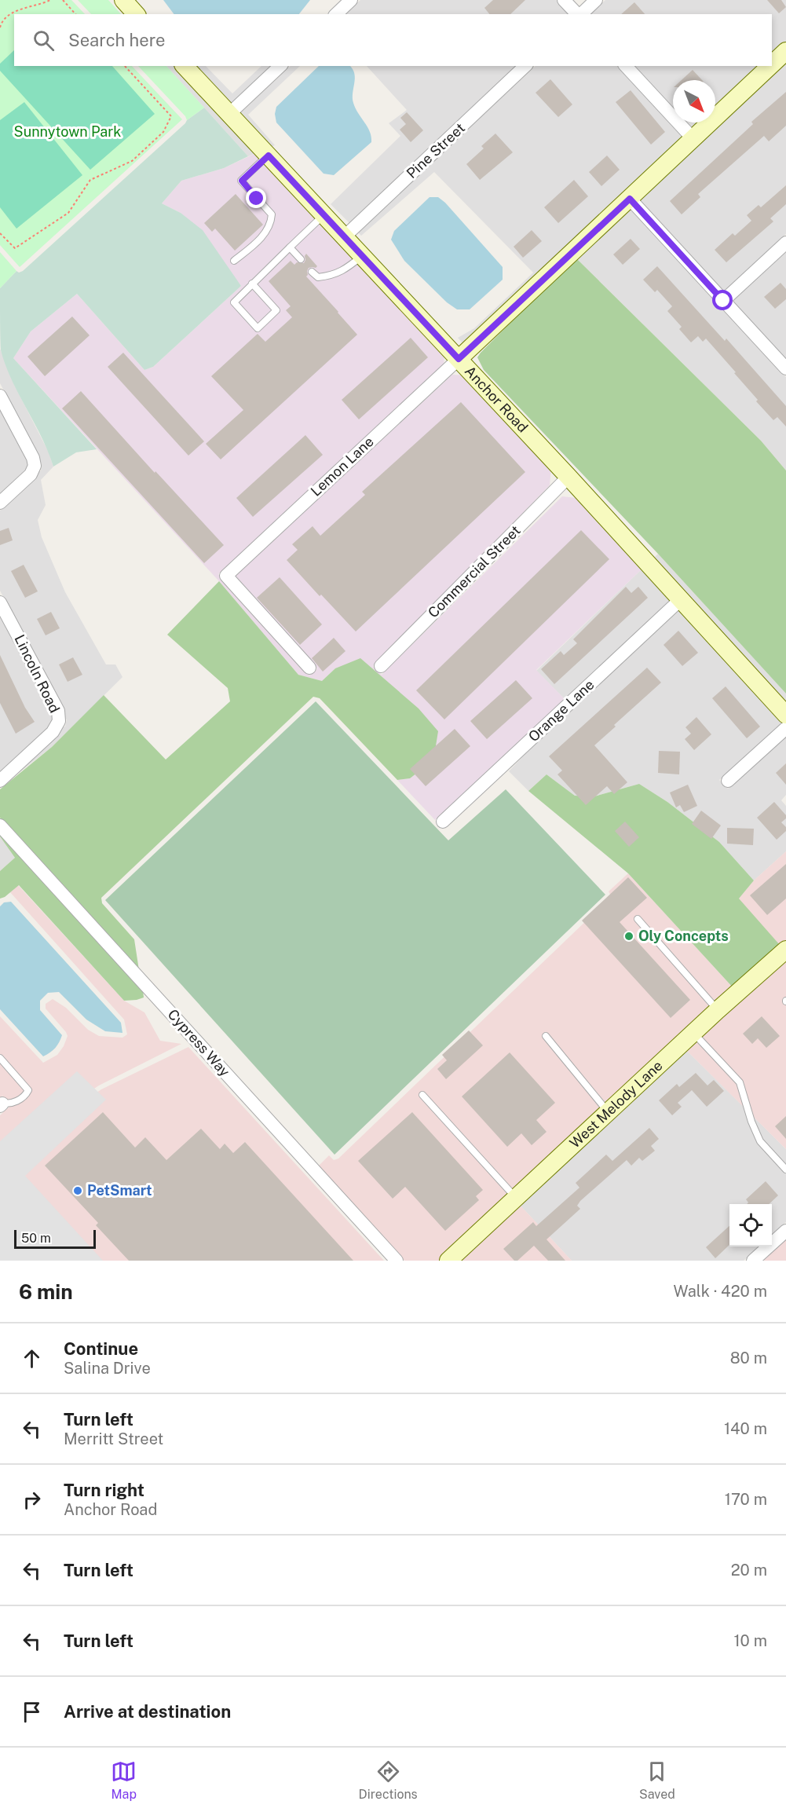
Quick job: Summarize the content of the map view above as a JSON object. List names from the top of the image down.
{
  "streets": {
    "street": [
      "Pine Street",
      "Anchor Road",
      "Lemon Lane",
      "Commercial Street",
      "Lincoln Road",
      "Orange Lane",
      "Cypress Way",
      "West Melody Lane"
    ]
  },
  "crossings": [
    ["Pine Street", "Anchor Road"],
    ["Anchor Road", "Lemon Lane"],
    ["Anchor Road", "Commercial Street"],
    ["Anchor Road", "Orange Lane"]
  ],
  "parks": ["Sunnytown Park"],
  "places": ["Oly Concepts", "PetSmart"],
  "scale_bar": "50 m",
  "north": "bottom right",
  "page": {
    "search": "Search here",
    "scale": "50 m",
    "heading": ["6 min", "Walk · 420 m"],
    "list": [
      ["Continue", "Salina Drive", "80 m"],
      ["Turn left", "Merritt Street", "140 m"],
      ["Turn right", "Anchor Road", "170 m"],
      ["Turn left", "20 m"],
      ["Turn left", "10 m"],
      "Arrive at destination"
    ],
    "nav": ["Map", "Directions", "Saved"]
  }
}
